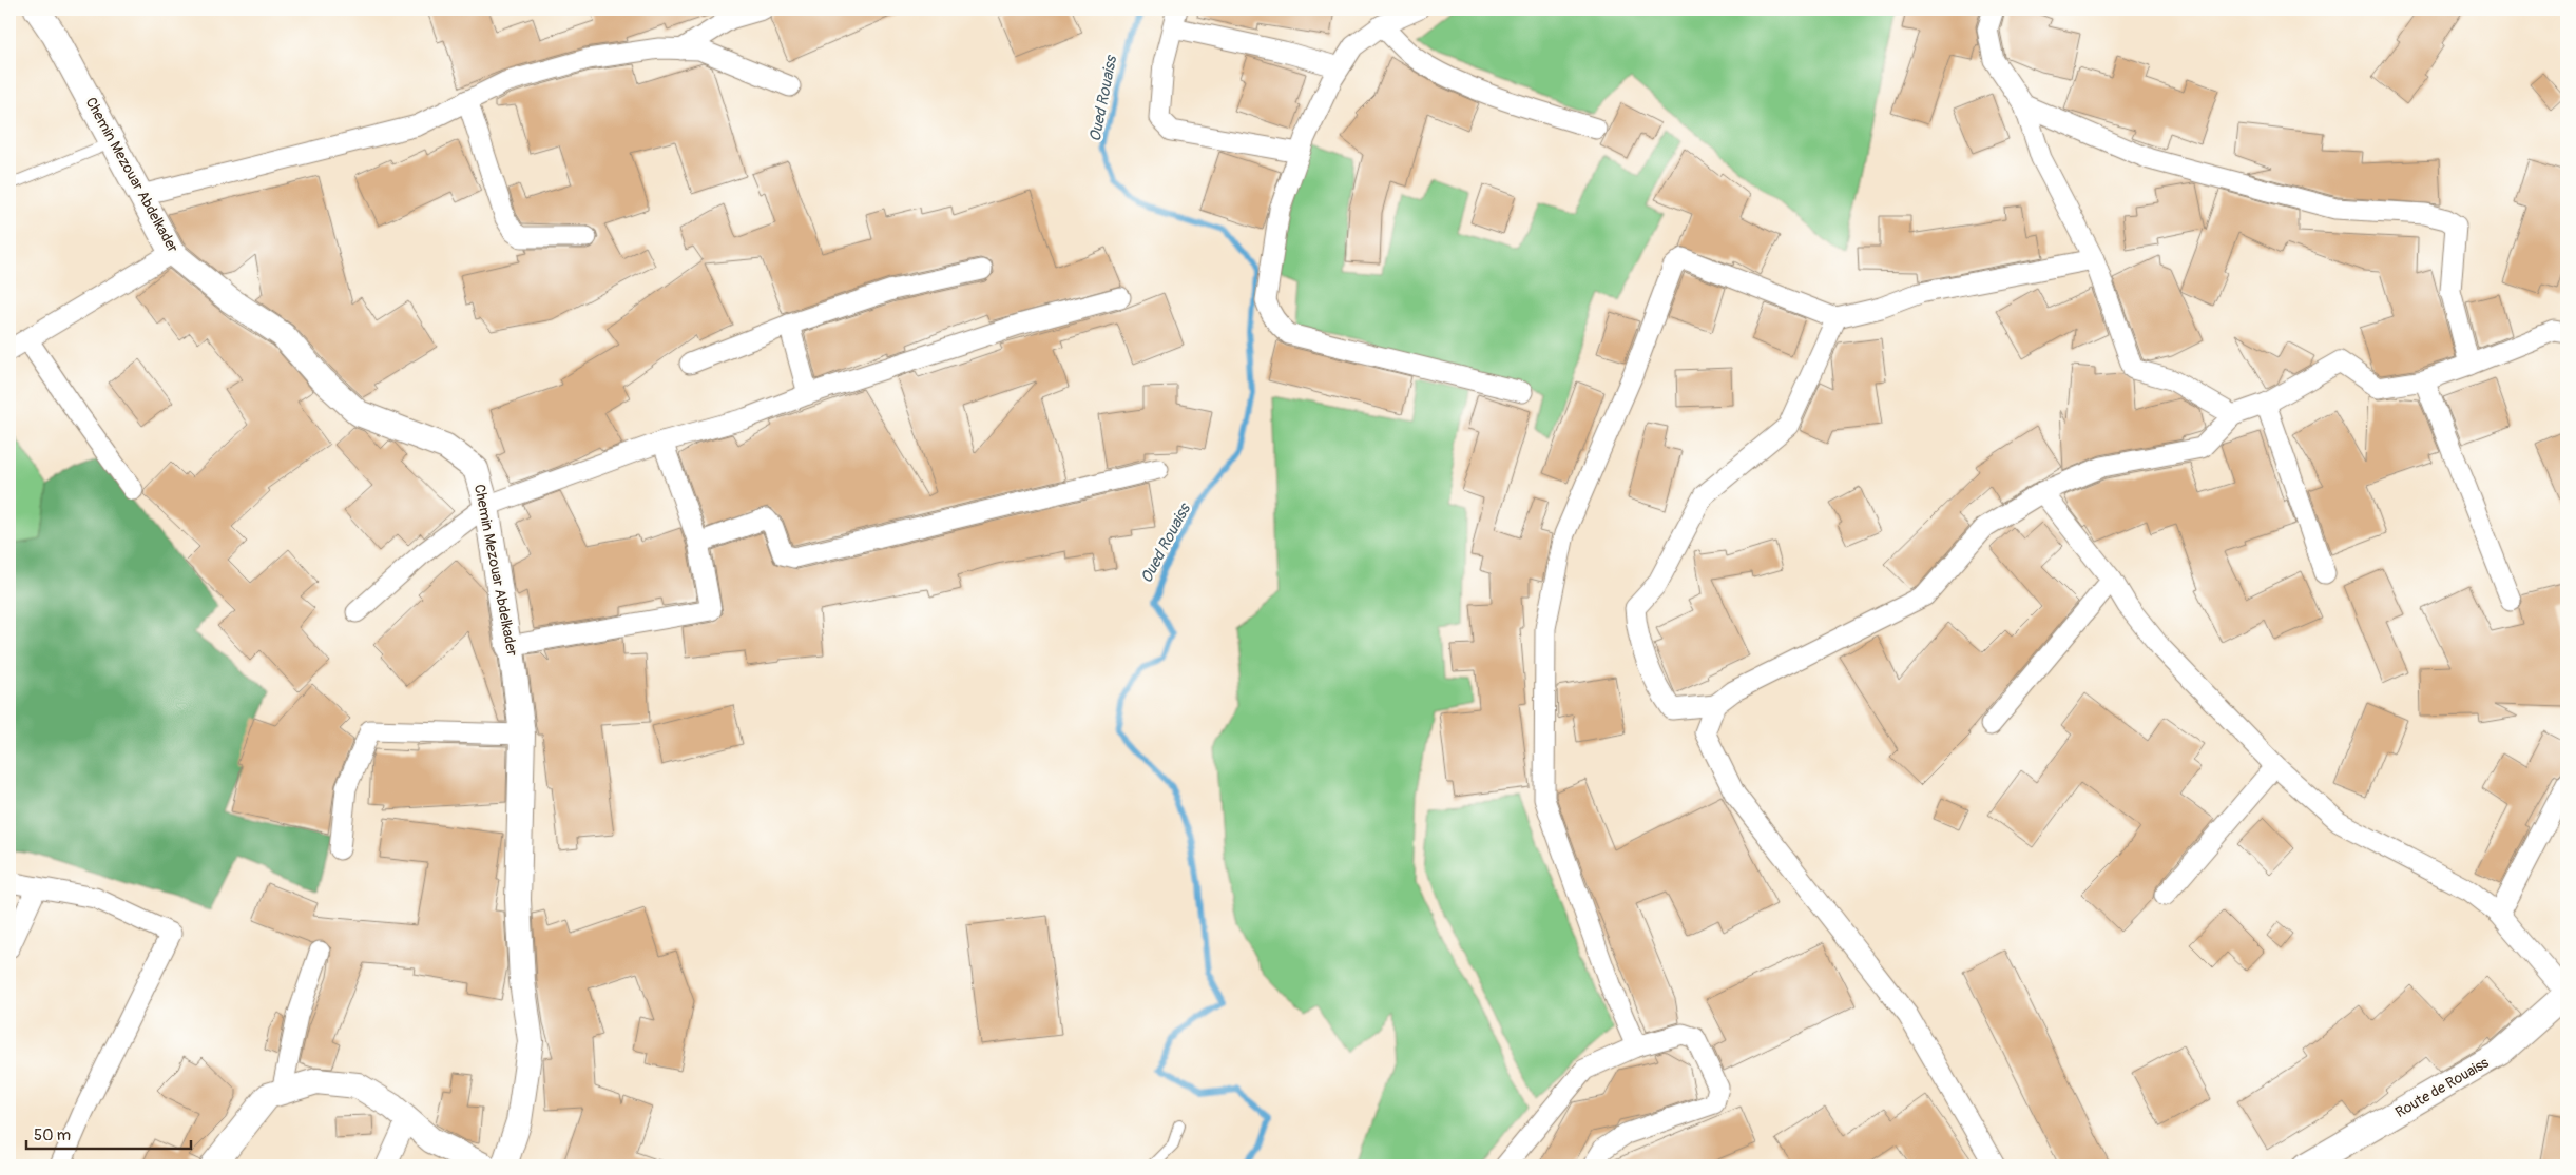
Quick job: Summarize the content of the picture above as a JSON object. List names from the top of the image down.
{
  "streets": {
    "street": ["Chemin Mezouar Abdelkader", "Route de Rouaiss"]
  },
  "water": ["Oued Rouaiss"],
  "scale_bar": "50 m"
}
